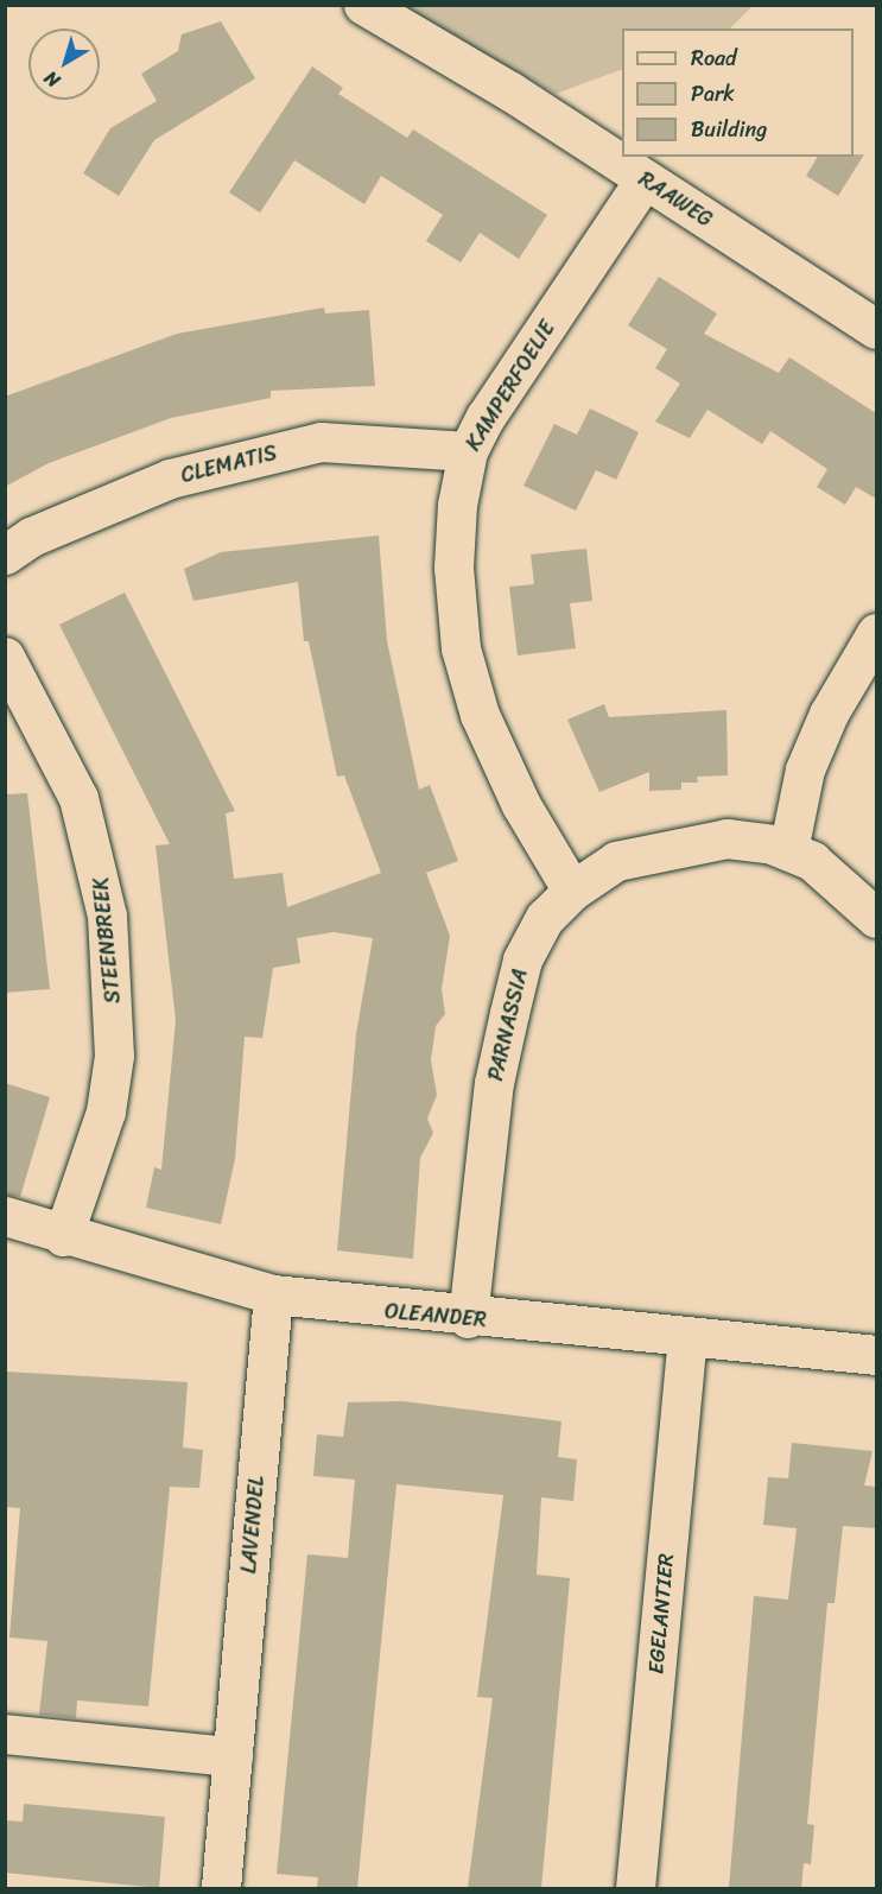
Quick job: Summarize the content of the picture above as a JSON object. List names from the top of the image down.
{
  "streets": {
    "street": [
      "RAAWEG",
      "KAMPERFOELIE",
      "CLEMATIS",
      "STEENBREEK",
      "PARNASSIA",
      "OLEANDER",
      "LAVENDEL",
      "EGELANTIER"
    ]
  },
  "crossings": [
    ["RAAWEG", "KAMPERFOELIE"],
    ["KAMPERFOELIE", "CLEMATIS"],
    ["KAMPERFOELIE", "PARNASSIA"],
    ["STEENBREEK", "OLEANDER"],
    ["PARNASSIA", "OLEANDER"],
    ["OLEANDER", "LAVENDEL"],
    ["OLEANDER", "EGELANTIER"]
  ],
  "legend": ["Road", "Park", "Building"],
  "north": "bottom left"
}
